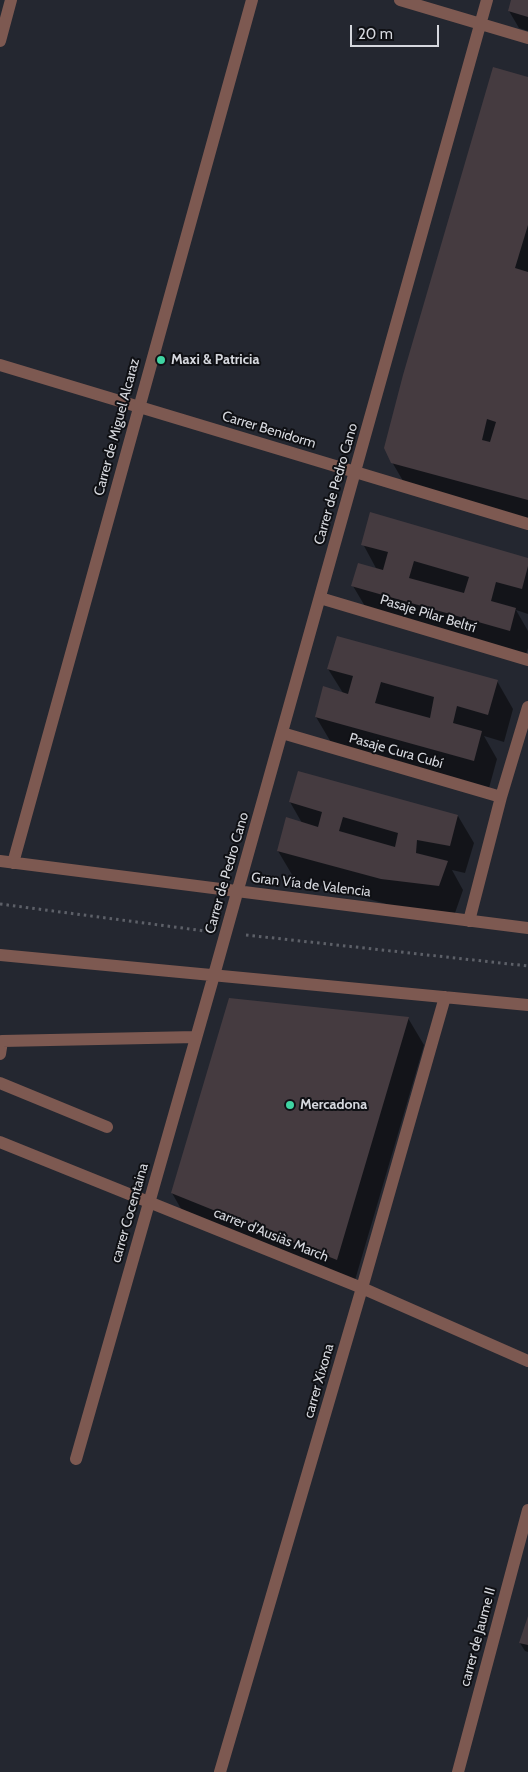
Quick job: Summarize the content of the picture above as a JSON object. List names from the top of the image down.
{
  "streets": {
    "street": [
      "Carrer de Miguel Alcaraz",
      "Carrer Benidorm",
      "Carrer de Pedro Cano",
      "Pasaje Pilar Beltrí",
      "Pasaje Cura Cubí",
      "Gran Vía de Valencia",
      "carrer Cocentaina",
      "carrer d'Ausiàs March",
      "carrer Xixona",
      "carrer de Jaume II"
    ]
  },
  "crossings": [
    ["Carrer de Miguel Alcaraz", "Carrer Benidorm"],
    ["Carrer de Miguel Alcaraz", "Gran Vía de Valencia"],
    ["Carrer Benidorm", "Carrer de Pedro Cano"],
    ["Carrer de Pedro Cano", "Pasaje Pilar Beltrí"],
    ["Carrer de Pedro Cano", "Pasaje Cura Cubí"],
    ["Carrer de Pedro Cano", "Gran Vía de Valencia"],
    ["Carrer de Pedro Cano", "carrer Cocentaina"],
    ["carrer Cocentaina", "carrer d'Ausiàs March"],
    ["carrer d'Ausiàs March", "carrer Xixona"]
  ],
  "places": ["Maxi & Patricia", "Mercadona"],
  "scale_bar": "20 m"
}
